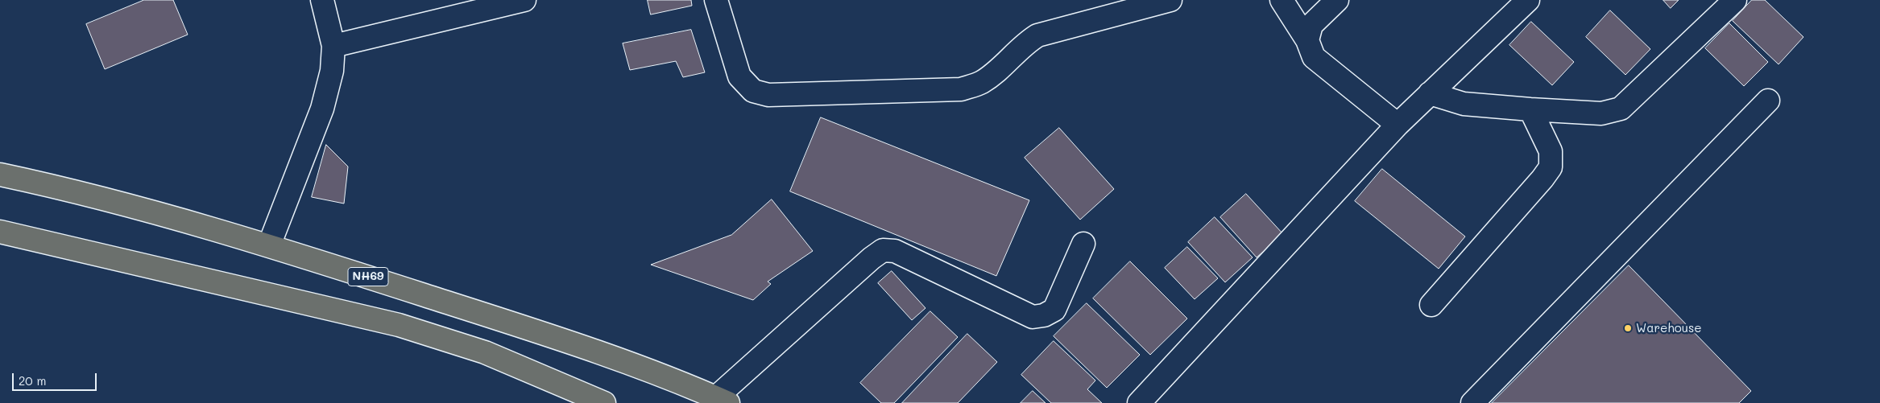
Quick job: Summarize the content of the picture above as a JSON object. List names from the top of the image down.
{
  "streets": {
    "highway": ["NH69"]
  },
  "places": ["Warehouse"],
  "scale_bar": "20 m"
}
